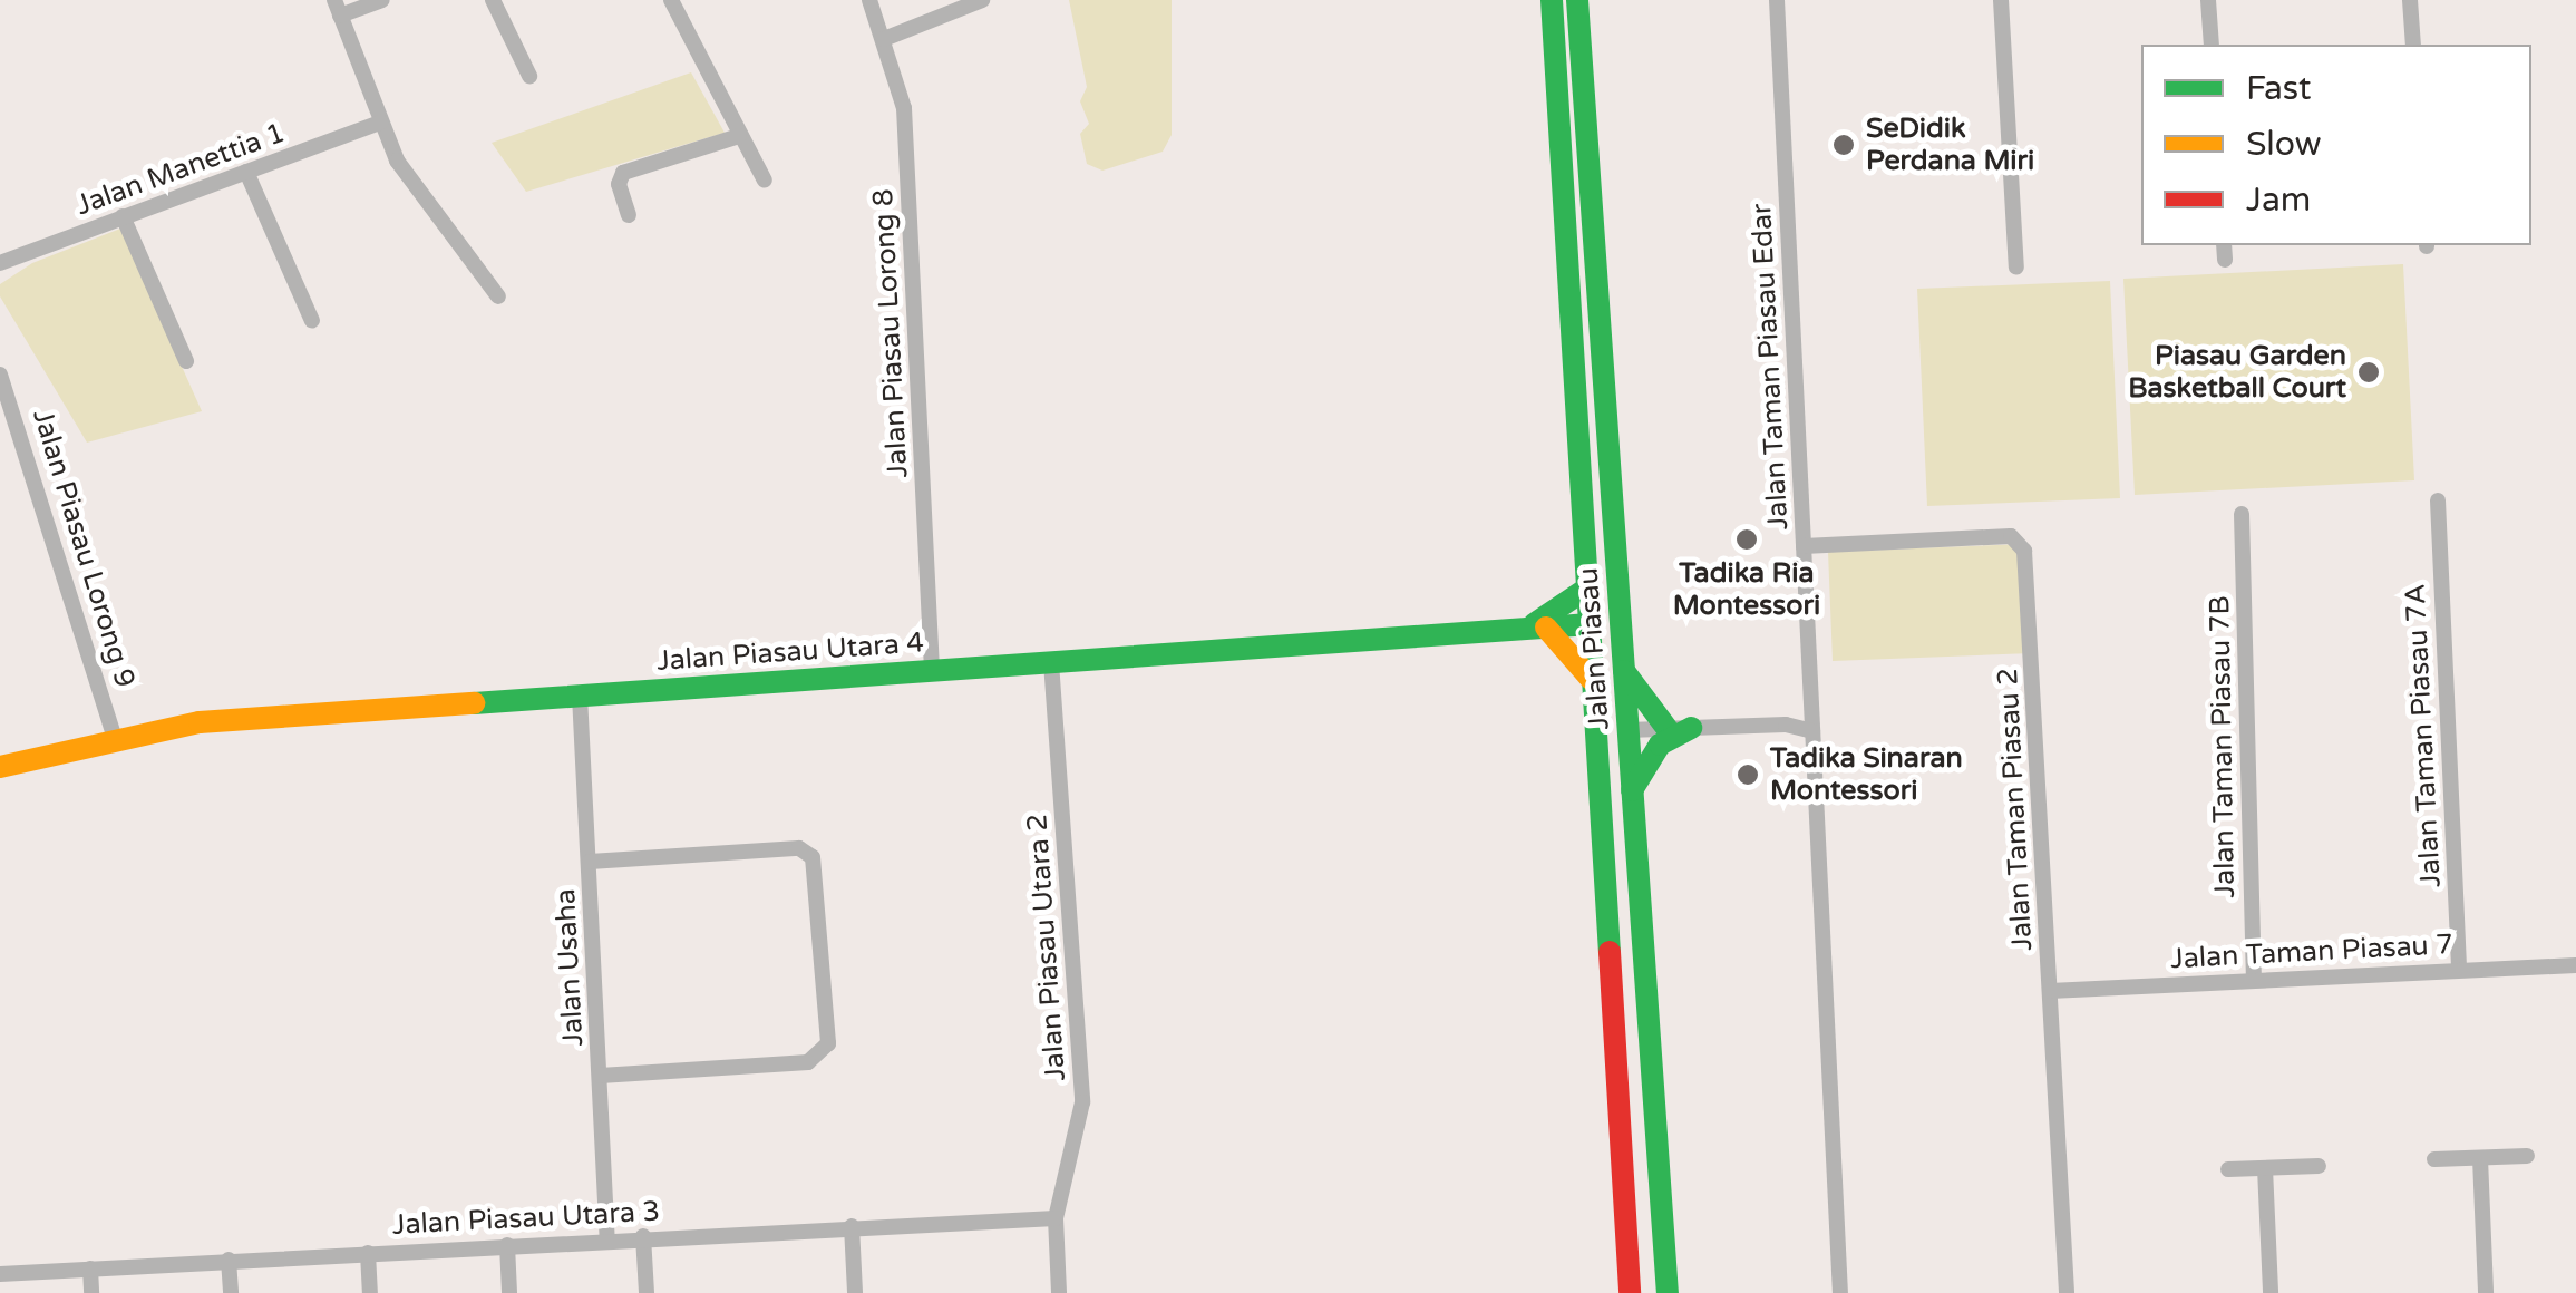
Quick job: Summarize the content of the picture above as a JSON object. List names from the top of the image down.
{
  "streets": {
    "street": [
      "Jalan Manettia 1",
      "Jalan Piasau Lorong 8",
      "Jalan Taman Piasau Edar",
      "Jalan Piasau Lorong 9",
      "Jalan Piasau",
      "Jalan Piasau Utara 4",
      "Jalan Taman Piasau 7A",
      "Jalan Taman Piasau 7B",
      "Jalan Taman Piasau 2",
      "Jalan Piasau Utara 2",
      "Jalan Taman Piasau 7",
      "Jalan Usaha",
      "Jalan Piasau Utara 3"
    ]
  },
  "crossings": [
    ["Jalan Piasau Lorong 8", "Jalan Piasau Utara 4"],
    ["Jalan Taman Piasau Edar", "Jalan Taman Piasau 2"],
    ["Jalan Piasau Lorong 9", "Jalan Piasau Utara 4"],
    ["Jalan Piasau", "Jalan Piasau Utara 4"],
    ["Jalan Piasau Utara 4", "Jalan Piasau Utara 2"],
    ["Jalan Piasau Utara 4", "Jalan Usaha"],
    ["Jalan Taman Piasau 7A", "Jalan Taman Piasau 7"],
    ["Jalan Taman Piasau 7B", "Jalan Taman Piasau 7"],
    ["Jalan Taman Piasau 2", "Jalan Taman Piasau 7"],
    ["Jalan Piasau Utara 2", "Jalan Piasau Utara 3"],
    ["Jalan Usaha", "Jalan Piasau Utara 3"]
  ],
  "places": [
    "SeDidik Perdana Miri",
    "Piasau Garden Basketball Court",
    "Tadika Ria Montessori",
    "Tadika Sinaran Montessori"
  ],
  "legend": ["Fast", "Slow", "Jam"]
}
